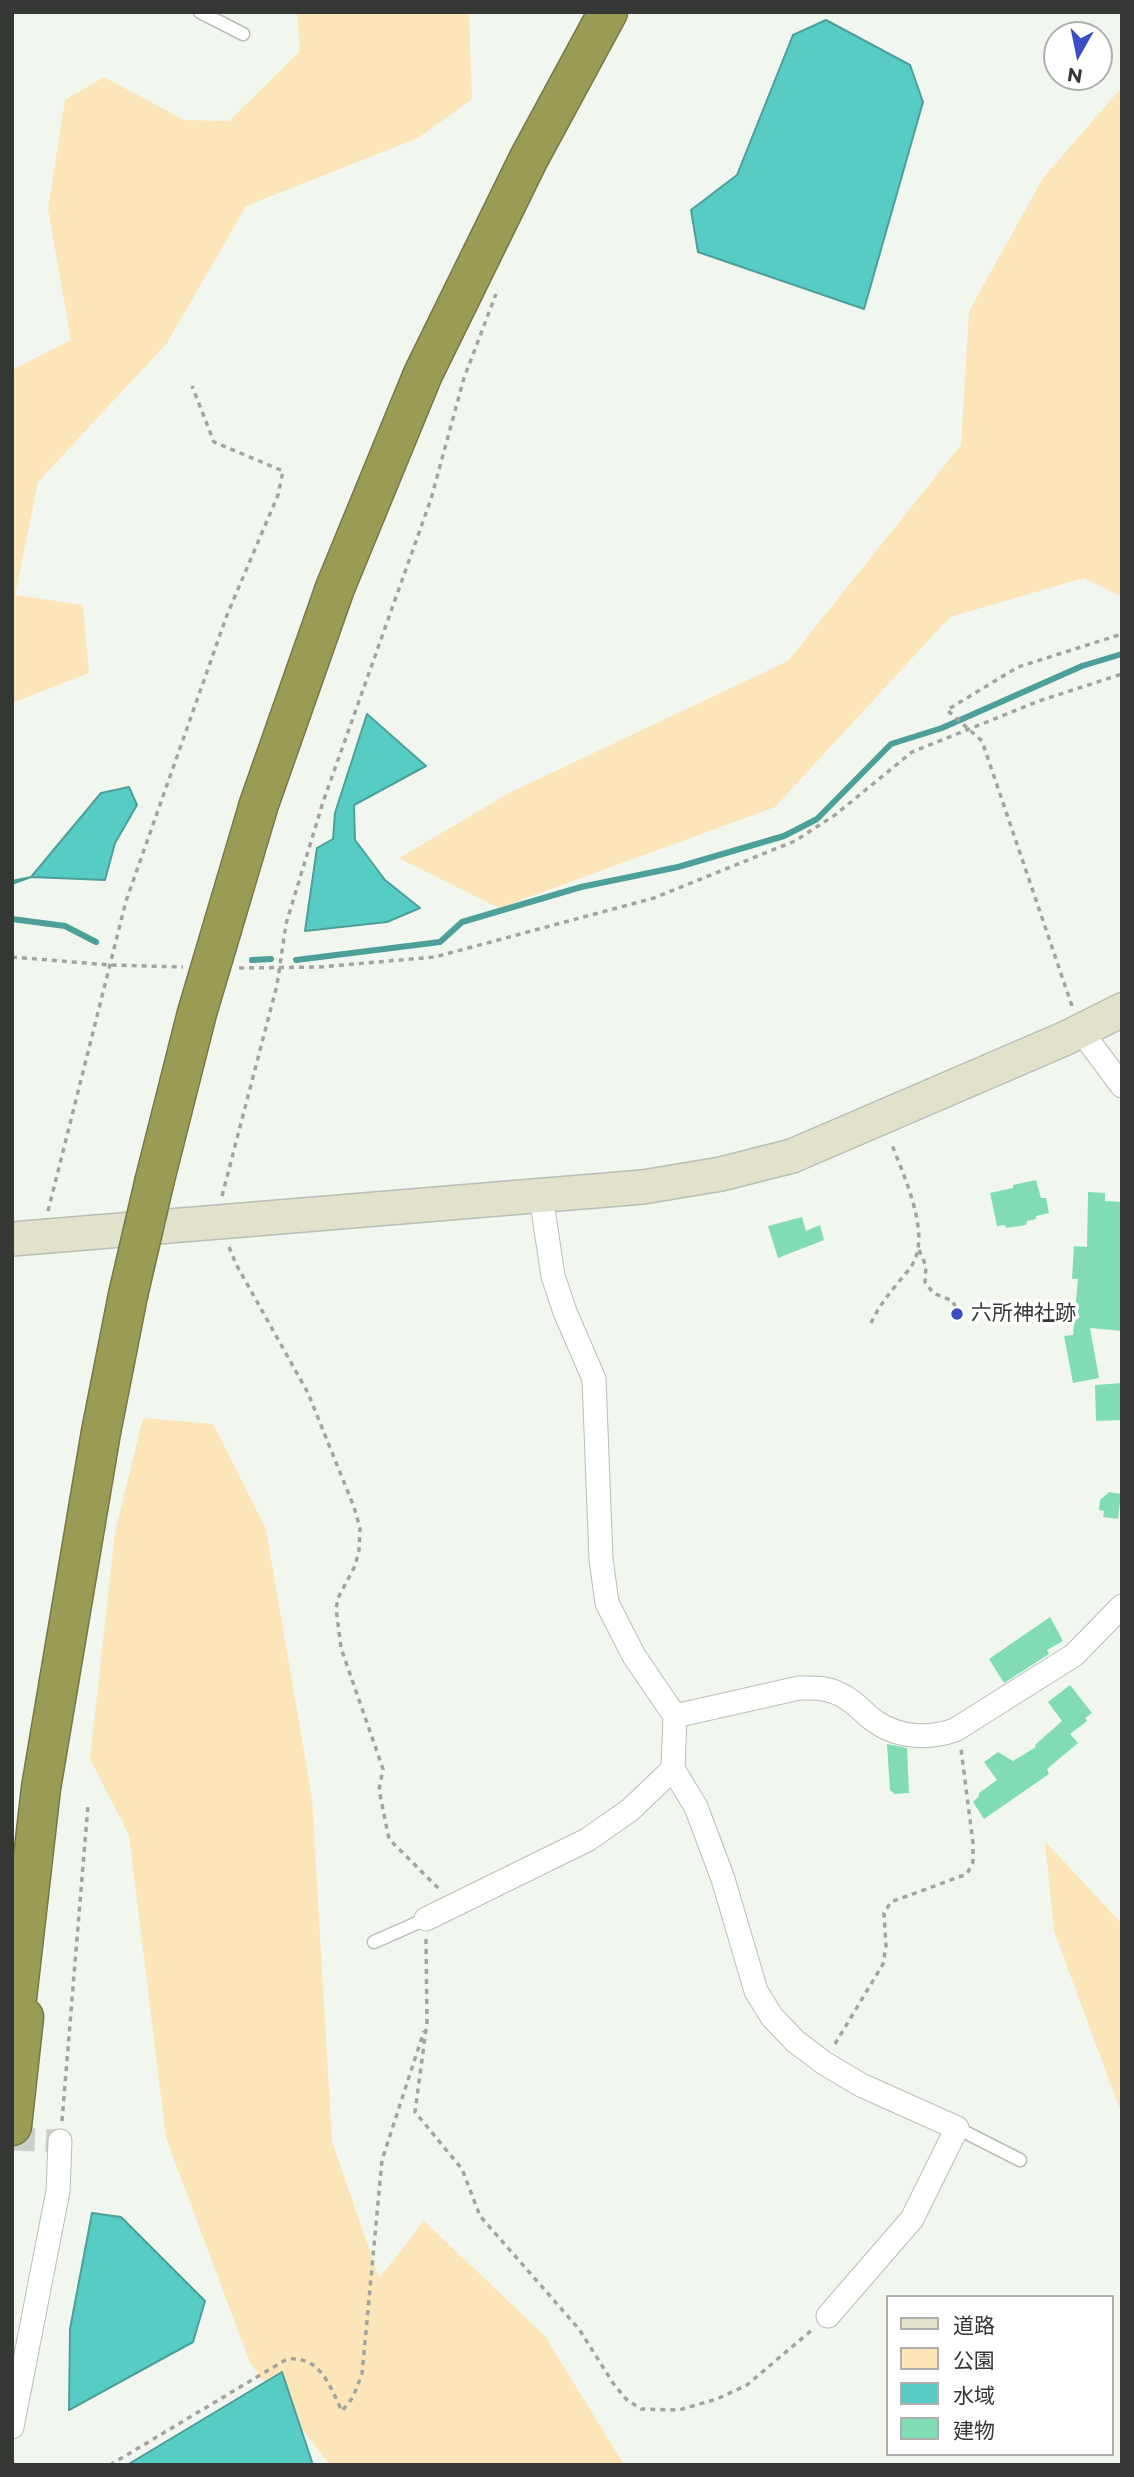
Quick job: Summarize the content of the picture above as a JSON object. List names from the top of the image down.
{
  "places": ["六所神社跡"],
  "legend": [
    "道路",
    "公園",
    "水域",
    "建物"
  ],
  "north": "bottom"
}
